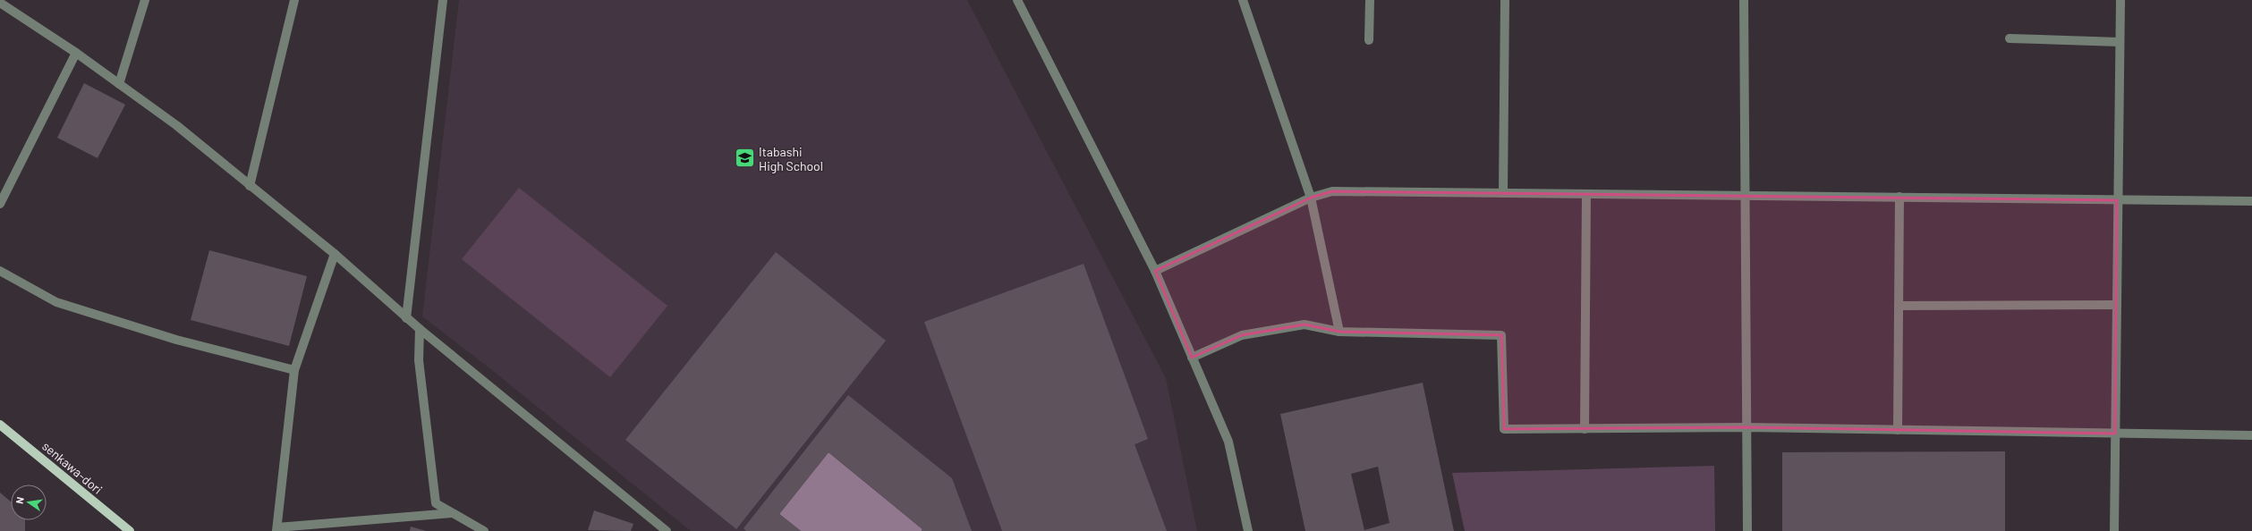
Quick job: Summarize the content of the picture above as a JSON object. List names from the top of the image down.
{
  "streets": {
    "main road": ["senkawa-dori"]
  },
  "places": {
    "school or university": ["Itabashi High School"]
  },
  "north": "left"
}
